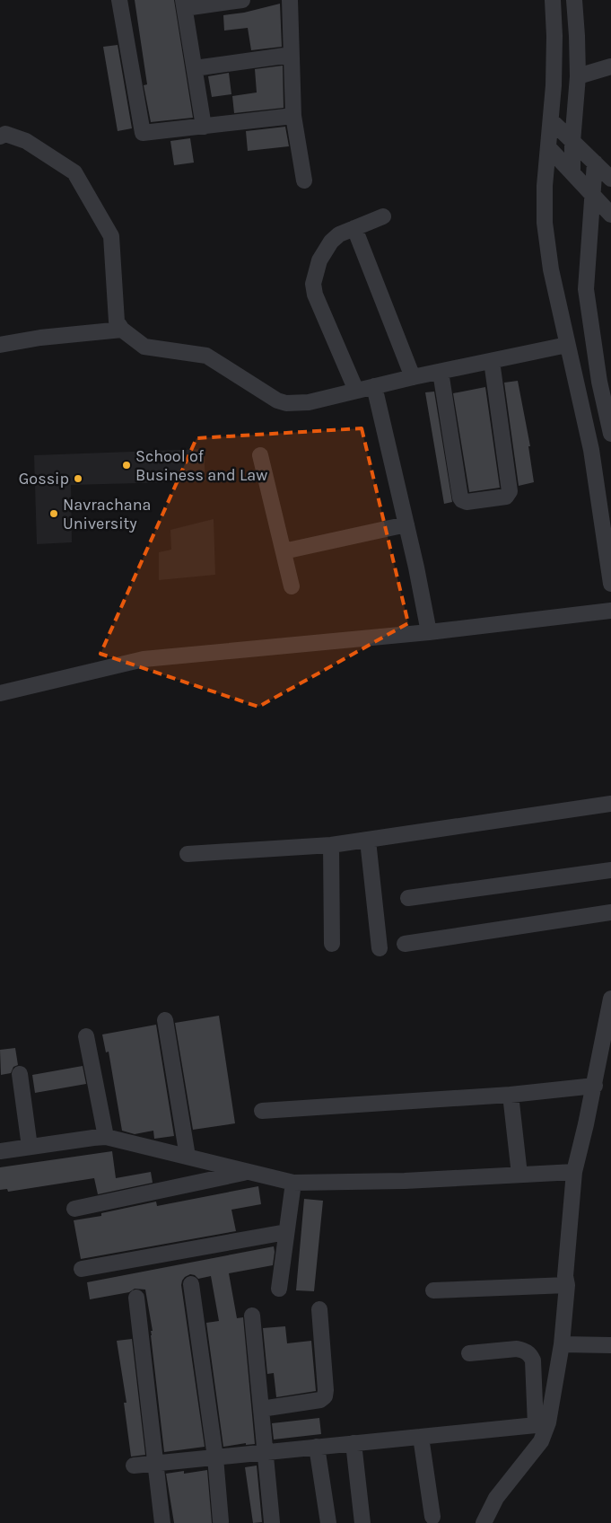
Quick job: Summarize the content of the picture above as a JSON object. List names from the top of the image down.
{
  "places": ["School of Business and Law", "Gossip", "Navrachana University"]
}
